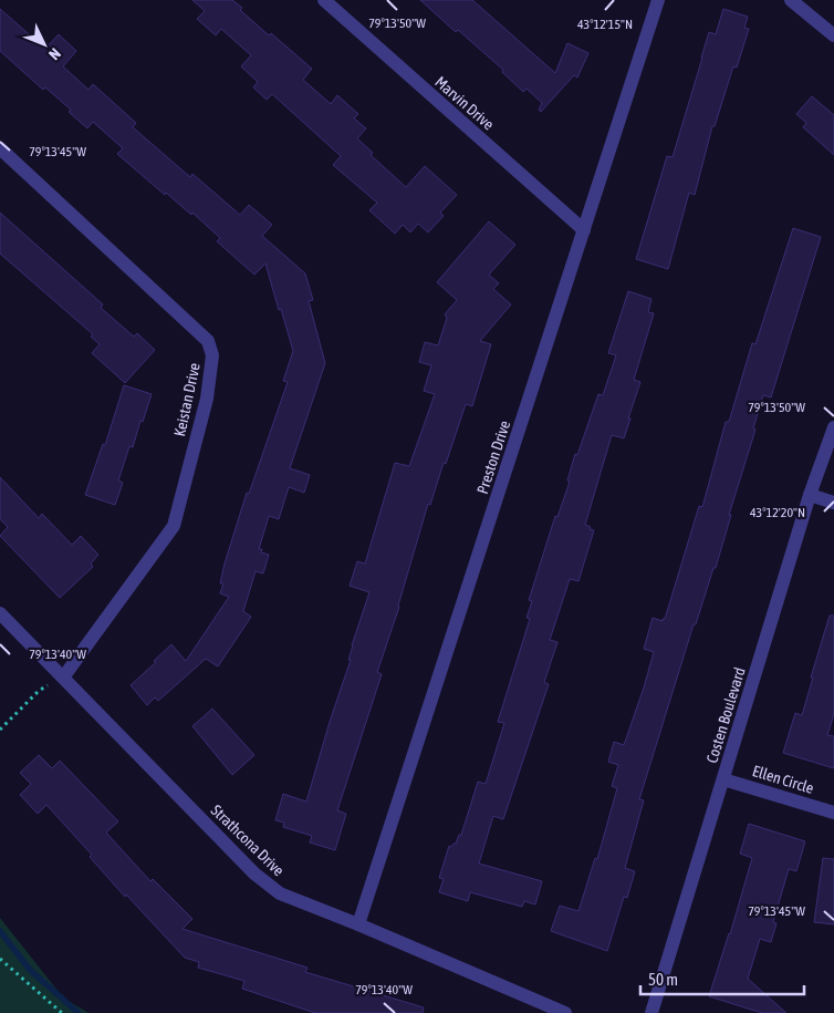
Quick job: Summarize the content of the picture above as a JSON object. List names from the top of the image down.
{
  "streets": {
    "street": [
      "Marvin Drive",
      "Keistan Drive",
      "Preston Drive",
      "Costen Boulevard",
      "Ellen Circle",
      "Strathcona Drive"
    ]
  },
  "crossings": [
    ["Marvin Drive", "Preston Drive"],
    ["Keistan Drive", "Strathcona Drive"],
    ["Preston Drive", "Strathcona Drive"],
    ["Costen Boulevard", "Ellen Circle"]
  ],
  "scale_bar": "50 m",
  "north": "bottom right",
  "coordinates": [
    "79°13'50\"W",
    "43°12'15\"N",
    "79°13'45\"W",
    "43°12'20\"N",
    "79°13'40\"W"
  ]
}
